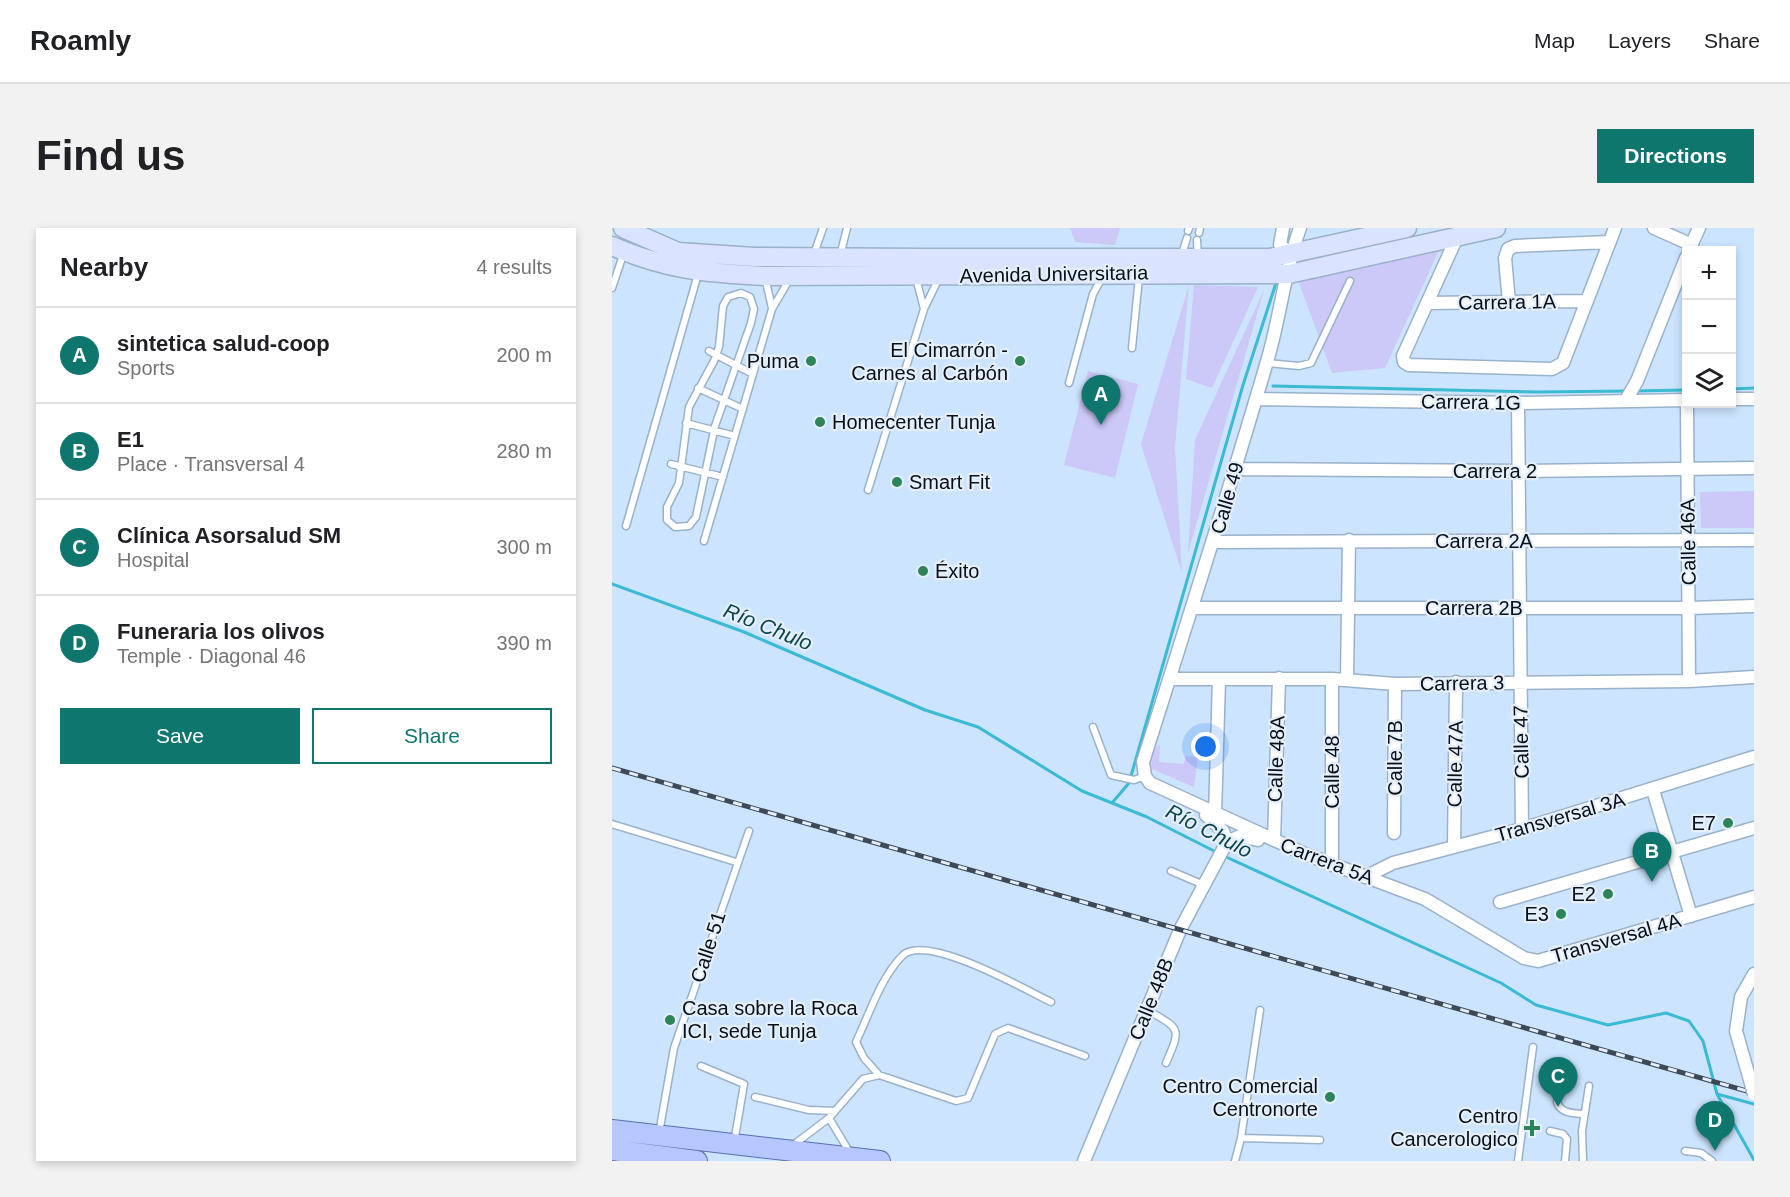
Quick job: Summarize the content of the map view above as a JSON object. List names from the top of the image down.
{
  "streets": {
    "main road": ["Avenida Universitaria"],
    "street": [
      "Carrera 1A",
      "Carrera 1G",
      "Carrera 2",
      "Calle 49",
      "Carrera 2A",
      "Calle 46A",
      "Carrera 2B",
      "Carrera 3",
      "Calle 47",
      "Calle 7B",
      "Calle 48A",
      "Calle 47A",
      "Calle 48",
      "Transversal 3A",
      "Carrera 5A",
      "Transversal 4A",
      "Calle 48B"
    ],
    "lane": ["Calle 51"]
  },
  "crossings": [
    ["Avenida Universitaria", "Calle 49"],
    ["Carrera 1G", "Calle 49"],
    ["Carrera 1G", "Calle 47"],
    ["Carrera 2", "Calle 49"],
    ["Carrera 2", "Calle 46A"],
    ["Carrera 2", "Calle 47"],
    ["Calle 49", "Carrera 2A"],
    ["Calle 49", "Carrera 2B"],
    ["Calle 49", "Carrera 3"],
    ["Calle 49", "Carrera 5A"],
    ["Carrera 2A", "Calle 46A"],
    ["Carrera 2A", "Calle 47"],
    ["Calle 46A", "Carrera 2B"],
    ["Calle 46A", "Carrera 3"],
    ["Carrera 2B", "Calle 47"],
    ["Carrera 3", "Calle 47"],
    ["Carrera 3", "Calle 7B"],
    ["Carrera 3", "Calle 48A"],
    ["Carrera 3", "Calle 47A"],
    ["Carrera 3", "Calle 48"],
    ["Calle 47", "Transversal 3A"],
    ["Calle 48A", "Carrera 5A"],
    ["Calle 47A", "Transversal 3A"],
    ["Calle 48", "Carrera 5A"],
    ["Transversal 3A", "Carrera 5A"],
    ["Carrera 5A", "Transversal 4A"]
  ],
  "water": ["Río Chulo"],
  "places": {
    "other": [
      "Puma",
      "El Cimarrón - Carnes al Carbón",
      "Homecenter Tunja",
      "Smart Fit",
      "Éxito",
      "E7",
      "E2",
      "E3",
      "Casa sobre la Roca ICI, sede Tunja",
      "Centro Comercial Centronorte"
    ],
    "health": ["Centro Cancerologico"]
  },
  "page": {
    "header": "Roamly",
    "nav": ["Map", "Layers", "Share"],
    "buttons": [
      "Directions",
      ["Save", "Share"]
    ],
    "title": "Find us",
    "heading": ["Nearby", "4 results"],
    "map_buttons": ["+", "−"],
    "list": [
      {
        "mark": "A",
        "name": "sintetica salud-coop",
        "note": "Sports",
        "value": "200 m"
      },
      {
        "mark": "B",
        "name": "E1",
        "note": "Place · Transversal 4",
        "value": "280 m"
      },
      {
        "mark": "C",
        "name": "Clínica Asorsalud SM",
        "note": "Hospital",
        "value": "300 m"
      },
      {
        "mark": "D",
        "name": "Funeraria los olivos",
        "note": "Temple · Diagonal 46",
        "value": "390 m"
      }
    ],
    "pins": [
      "A",
      "B",
      "C",
      "D"
    ]
  }
}
